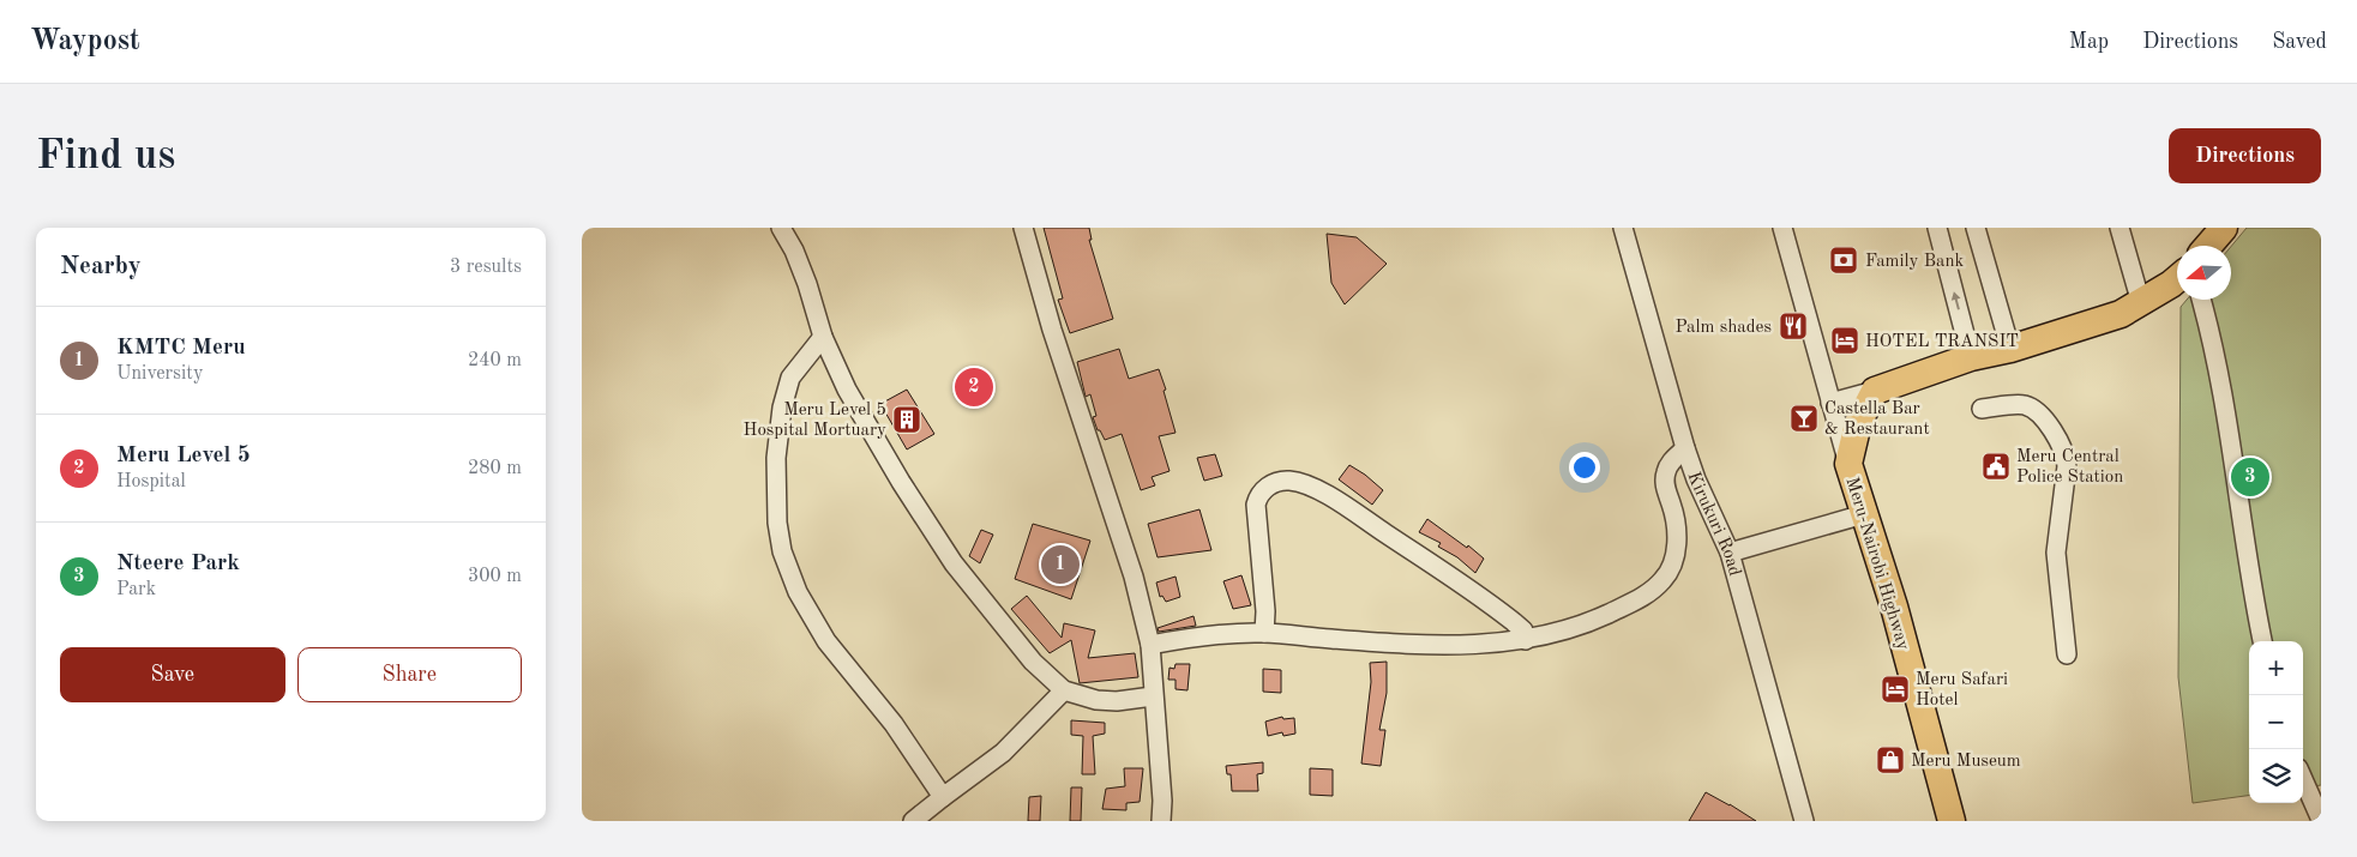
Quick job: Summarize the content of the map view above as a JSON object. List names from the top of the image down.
{
  "streets": {
    "highway": ["Meru-Nairobi Highway"],
    "street": ["Kirukuri Road"]
  },
  "places": {
    "bank": ["Family Bank"],
    "restaurant": ["Palm shades"],
    "hotel": ["HOTEL TRANSIT", "Meru Safari Hotel"],
    "bar": ["Castella Bar & Restaurant"],
    "building": ["Meru Level 5 Hospital Mortuary"],
    "public building": ["Meru Central Police Station"],
    "shop": ["Meru Museum"]
  },
  "north": "left",
  "page": {
    "header": "Waypost",
    "nav": ["Map", "Directions", "Saved"],
    "buttons": [
      "Directions",
      ["Save", "Share"]
    ],
    "title": "Find us",
    "heading": ["Nearby", "3 results"],
    "list": [
      {
        "mark": "1",
        "name": "KMTC Meru",
        "note": "University",
        "value": "240 m"
      },
      {
        "mark": "2",
        "name": "Meru Level 5",
        "note": "Hospital",
        "value": "280 m"
      },
      {
        "mark": "3",
        "name": "Nteere Park",
        "note": "Park",
        "value": "300 m"
      }
    ],
    "pins": ["2", "3", "1"],
    "map_buttons": ["+", "−"]
  }
}
